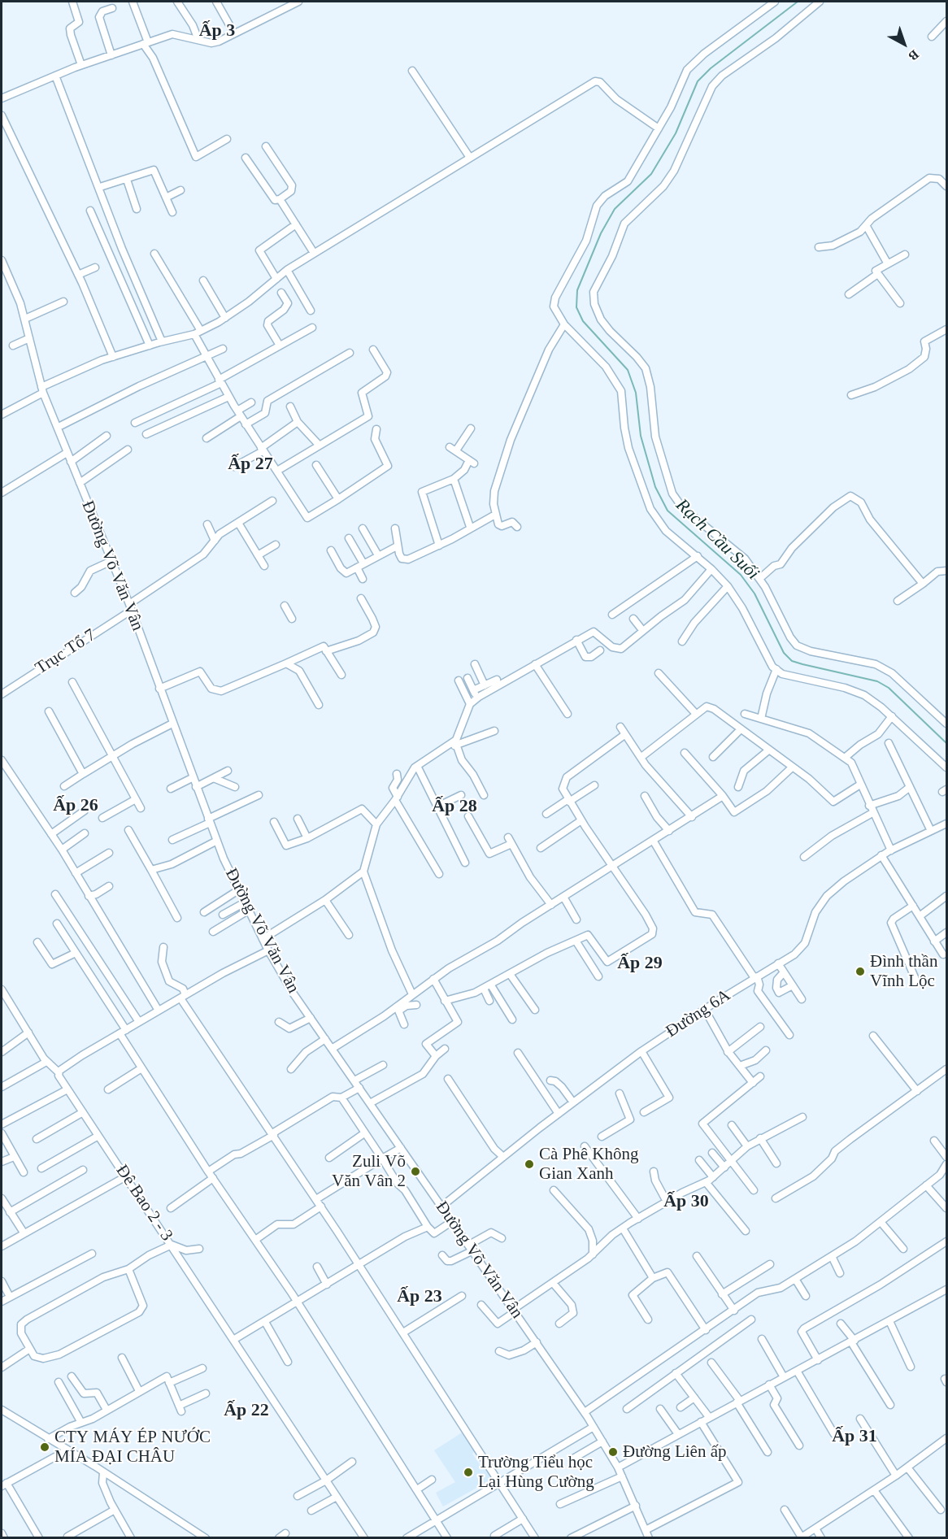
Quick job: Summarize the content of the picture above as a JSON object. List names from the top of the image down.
{
  "streets": {
    "street": [
      "Đường Võ Văn Vân",
      "Trục Tổ 7",
      "Đường 6A",
      "Đê Bao 2 - 3"
    ]
  },
  "crossings": [
    ["Đường Võ Văn Vân", "Trục Tổ 7"],
    ["Đường Võ Văn Vân", "Đường 6A"]
  ],
  "districts": [
    "Ấp 3",
    "Ấp 27",
    "Ấp 26",
    "Ấp 28",
    "Ấp 29",
    "Ấp 30",
    "Ấp 23",
    "Ấp 22",
    "Ấp 31"
  ],
  "water": ["Rạch Cầu Suối"],
  "places": [
    "Đình thần Vĩnh Lộc",
    "Cà Phê Không Gian Xanh",
    "Zuli Võ Văn Vân 2",
    "CTY MÁY ÉP NƯỚC MÍA ĐẠI CHÂU",
    "Đường Liên ấp",
    "Trường Tiểu học Lại Hùng Cường"
  ],
  "north": "bottom right"
}
